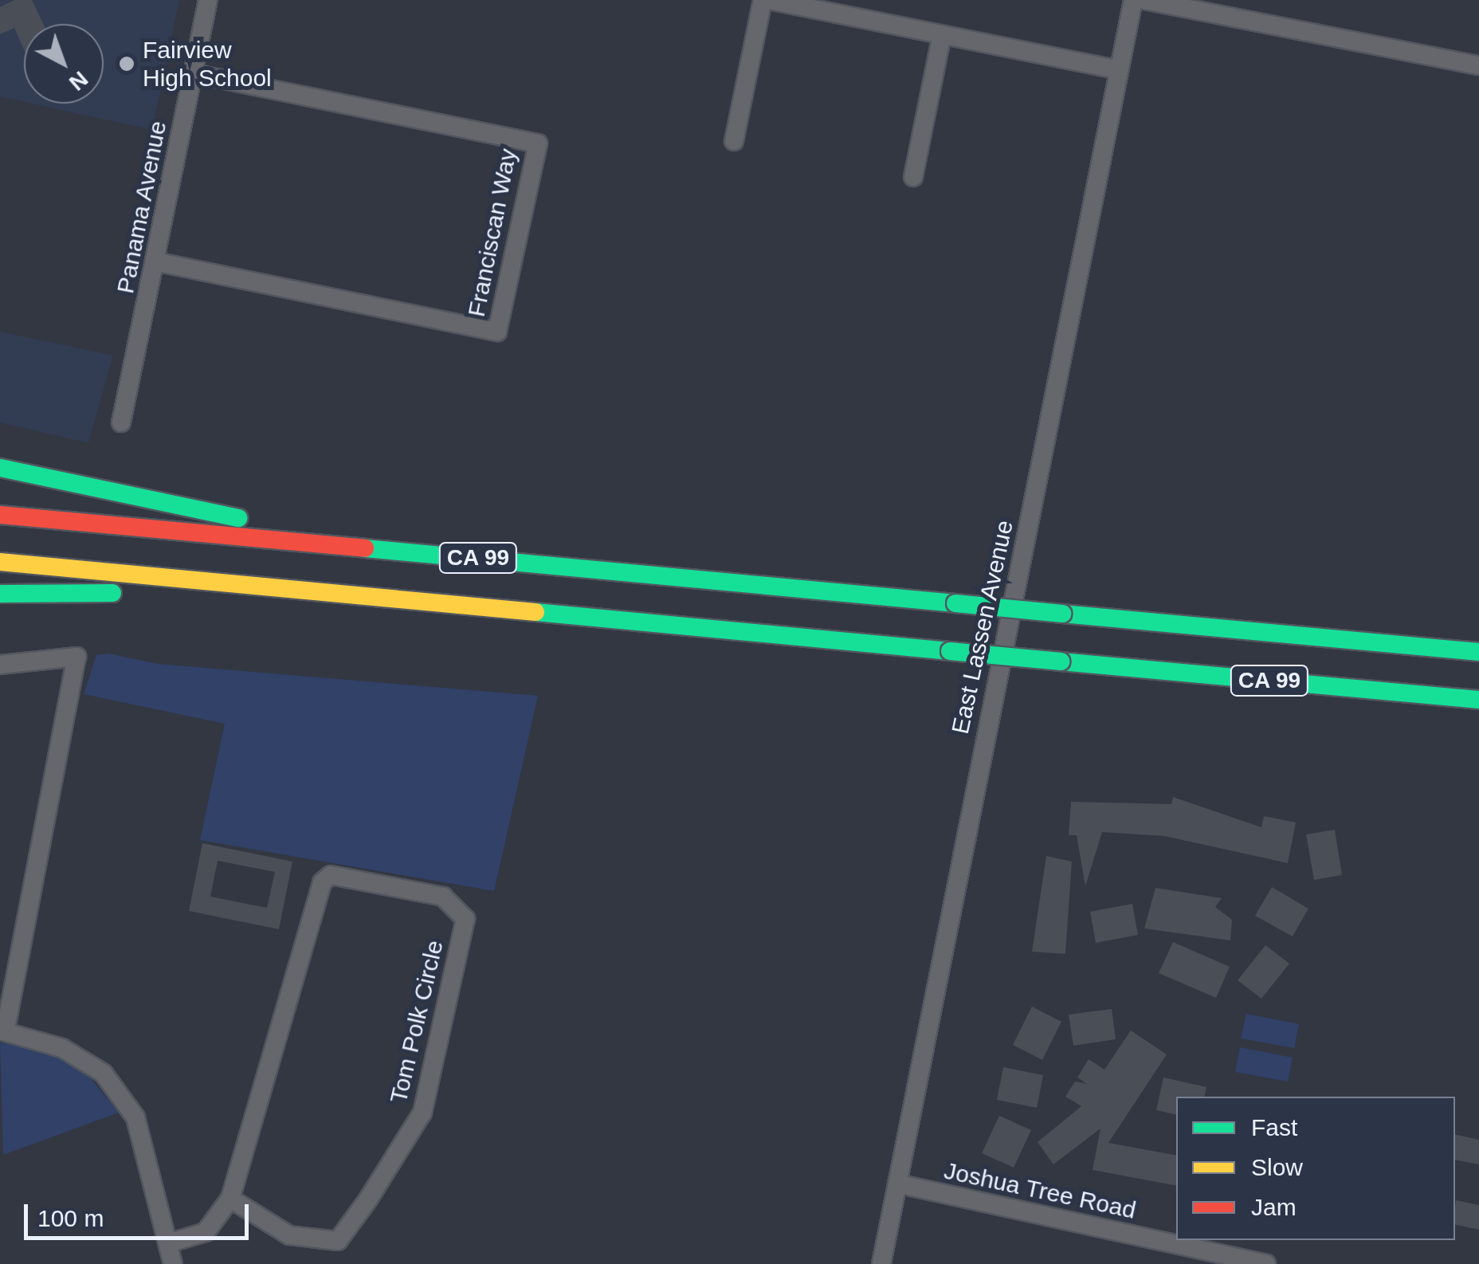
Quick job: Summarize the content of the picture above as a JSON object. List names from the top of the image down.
{
  "streets": {
    "highway": ["CA 99"],
    "street": [
      "Panama Avenue",
      "Franciscan Way",
      "East Lassen Avenue",
      "Tom Polk Circle",
      "Joshua Tree Road"
    ]
  },
  "crossings": [
    ["Panama Avenue", "Franciscan Way"],
    ["East Lassen Avenue", "Joshua Tree Road"]
  ],
  "places": ["Fairview High School"],
  "legend": ["Fast", "Slow", "Jam"],
  "scale_bar": "100 m",
  "north": "bottom right"
}
